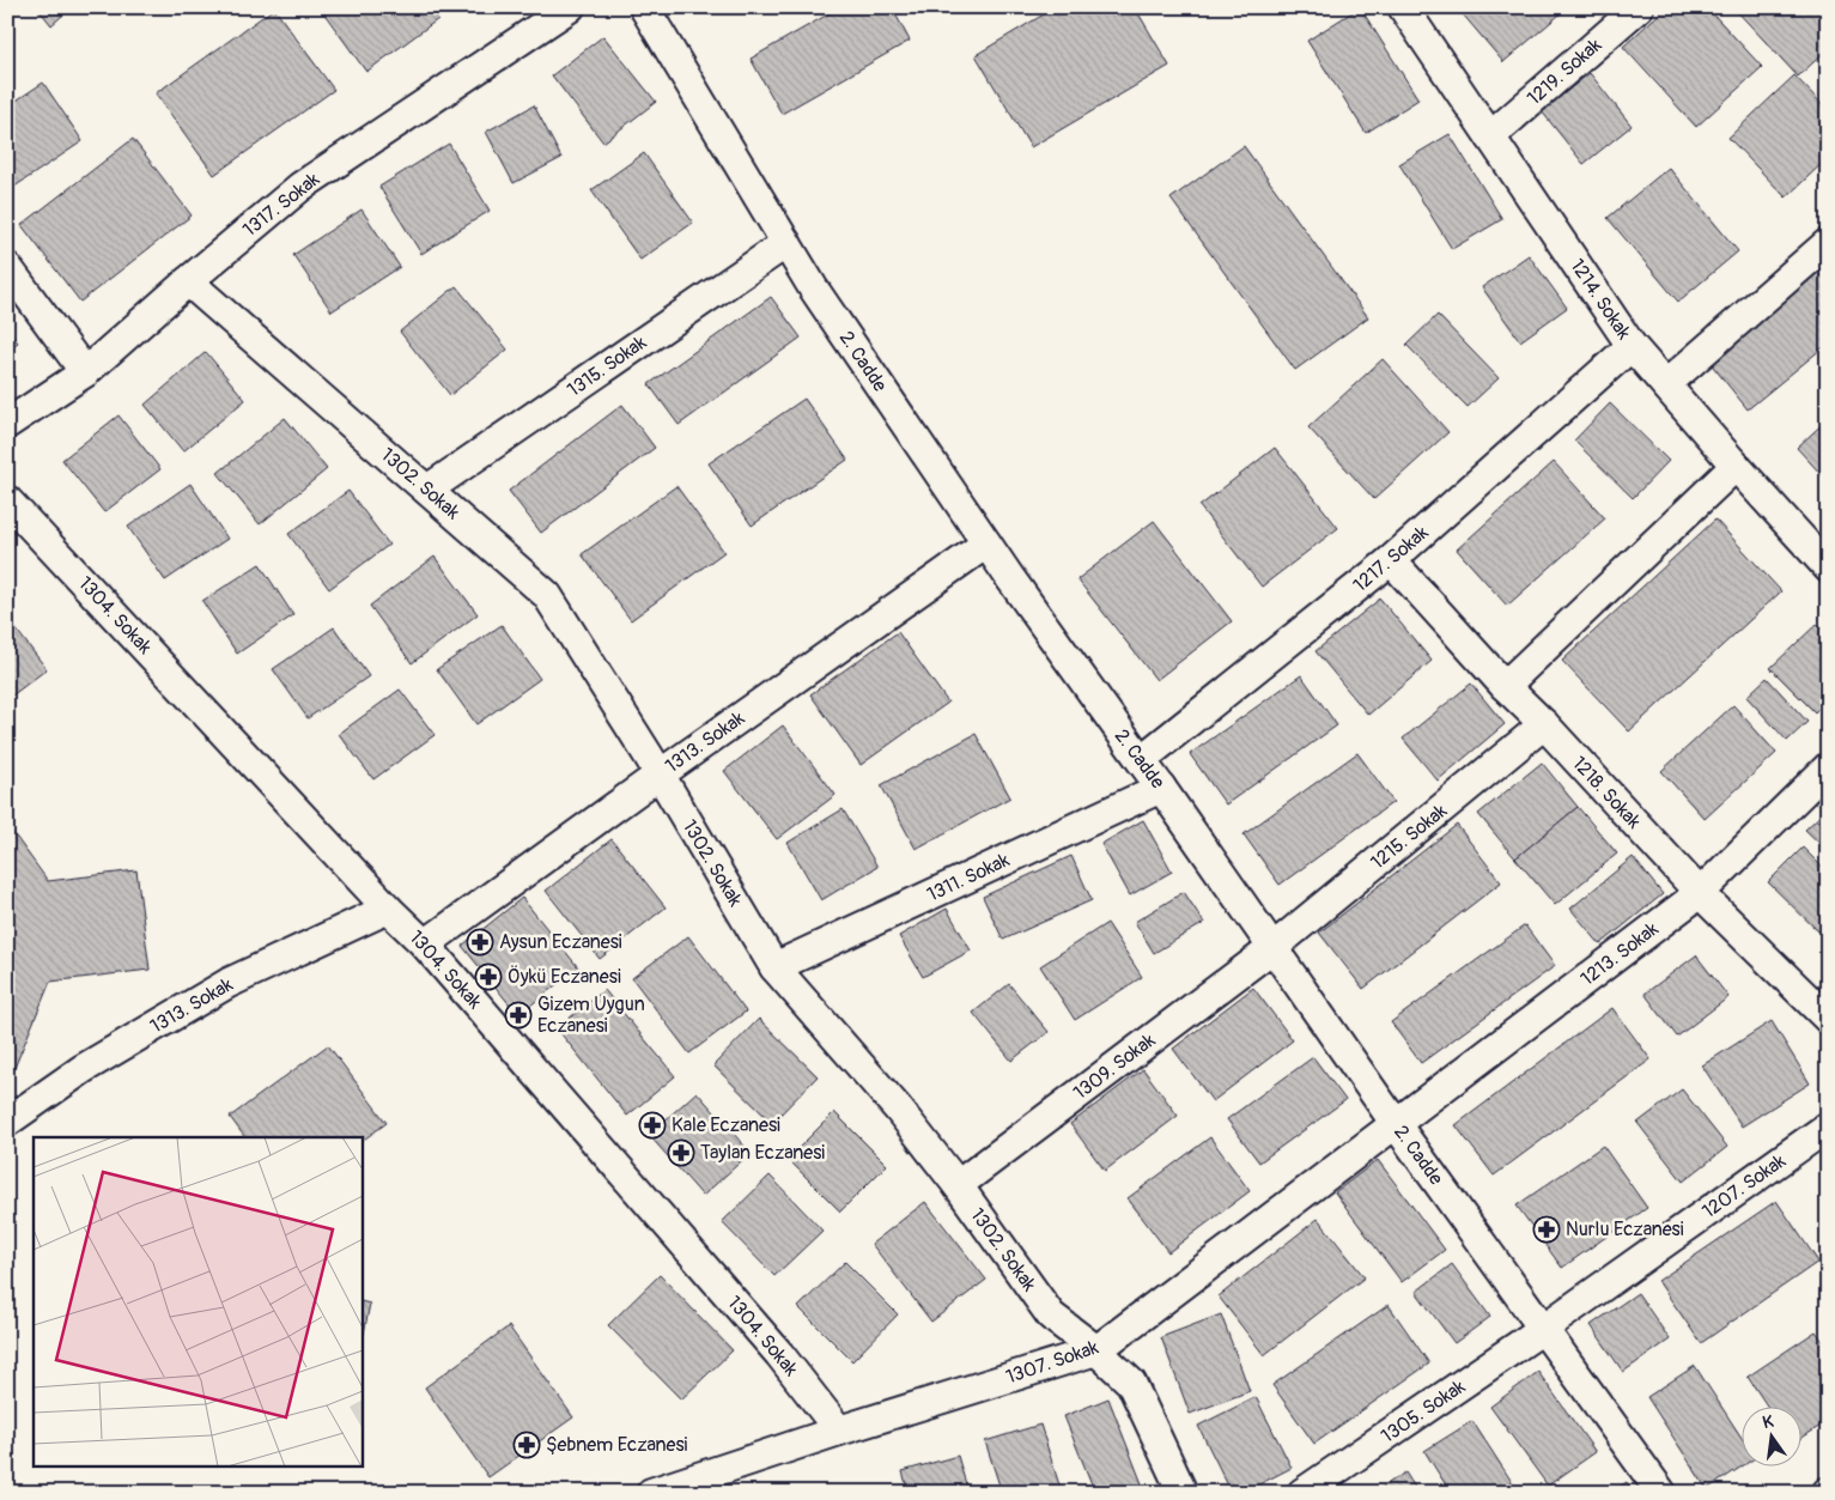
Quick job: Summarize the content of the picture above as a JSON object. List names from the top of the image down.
{
  "streets": {
    "street": [
      "1219. Sokak",
      "1317. Sokak",
      "1214. Sokak",
      "2. Cadde",
      "1315. Sokak",
      "1302. Sokak",
      "1217. Sokak",
      "1304. Sokak",
      "1313. Sokak",
      "1218. Sokak",
      "1215. Sokak",
      "1311. Sokak",
      "1213. Sokak",
      "1309. Sokak",
      "1207. Sokak",
      "1307. Sokak",
      "1305. Sokak"
    ]
  },
  "crossings": [
    ["1219. Sokak", "1214. Sokak"],
    ["1317. Sokak", "1302. Sokak"],
    ["1214. Sokak", "1217. Sokak"],
    ["2. Cadde", "1315. Sokak"],
    ["2. Cadde", "1217. Sokak"],
    ["2. Cadde", "1313. Sokak"],
    ["2. Cadde", "1215. Sokak"],
    ["2. Cadde", "1311. Sokak"],
    ["2. Cadde", "1213. Sokak"],
    ["2. Cadde", "1309. Sokak"],
    ["2. Cadde", "1207. Sokak"],
    ["2. Cadde", "1307. Sokak"],
    ["2. Cadde", "1305. Sokak"],
    ["1315. Sokak", "1302. Sokak"],
    ["1302. Sokak", "1313. Sokak"],
    ["1302. Sokak", "1311. Sokak"],
    ["1302. Sokak", "1309. Sokak"],
    ["1302. Sokak", "1307. Sokak"],
    ["1217. Sokak", "1218. Sokak"],
    ["1304. Sokak", "1313. Sokak"],
    ["1304. Sokak", "1307. Sokak"],
    ["1218. Sokak", "1215. Sokak"],
    ["1218. Sokak", "1213. Sokak"],
    ["1215. Sokak", "1309. Sokak"],
    ["1213. Sokak", "1307. Sokak"],
    ["1207. Sokak", "1305. Sokak"]
  ],
  "places": {
    "pharmacy": [
      "Aysun Eczanesi",
      "Öykü Eczanesi",
      "Gizem Uygun Eczanesi",
      "Kale Eczanesi",
      "Taylan Eczanesi",
      "Nurlu Eczanesi",
      "Şebnem Eczanesi"
    ]
  },
  "north": "top"
}
